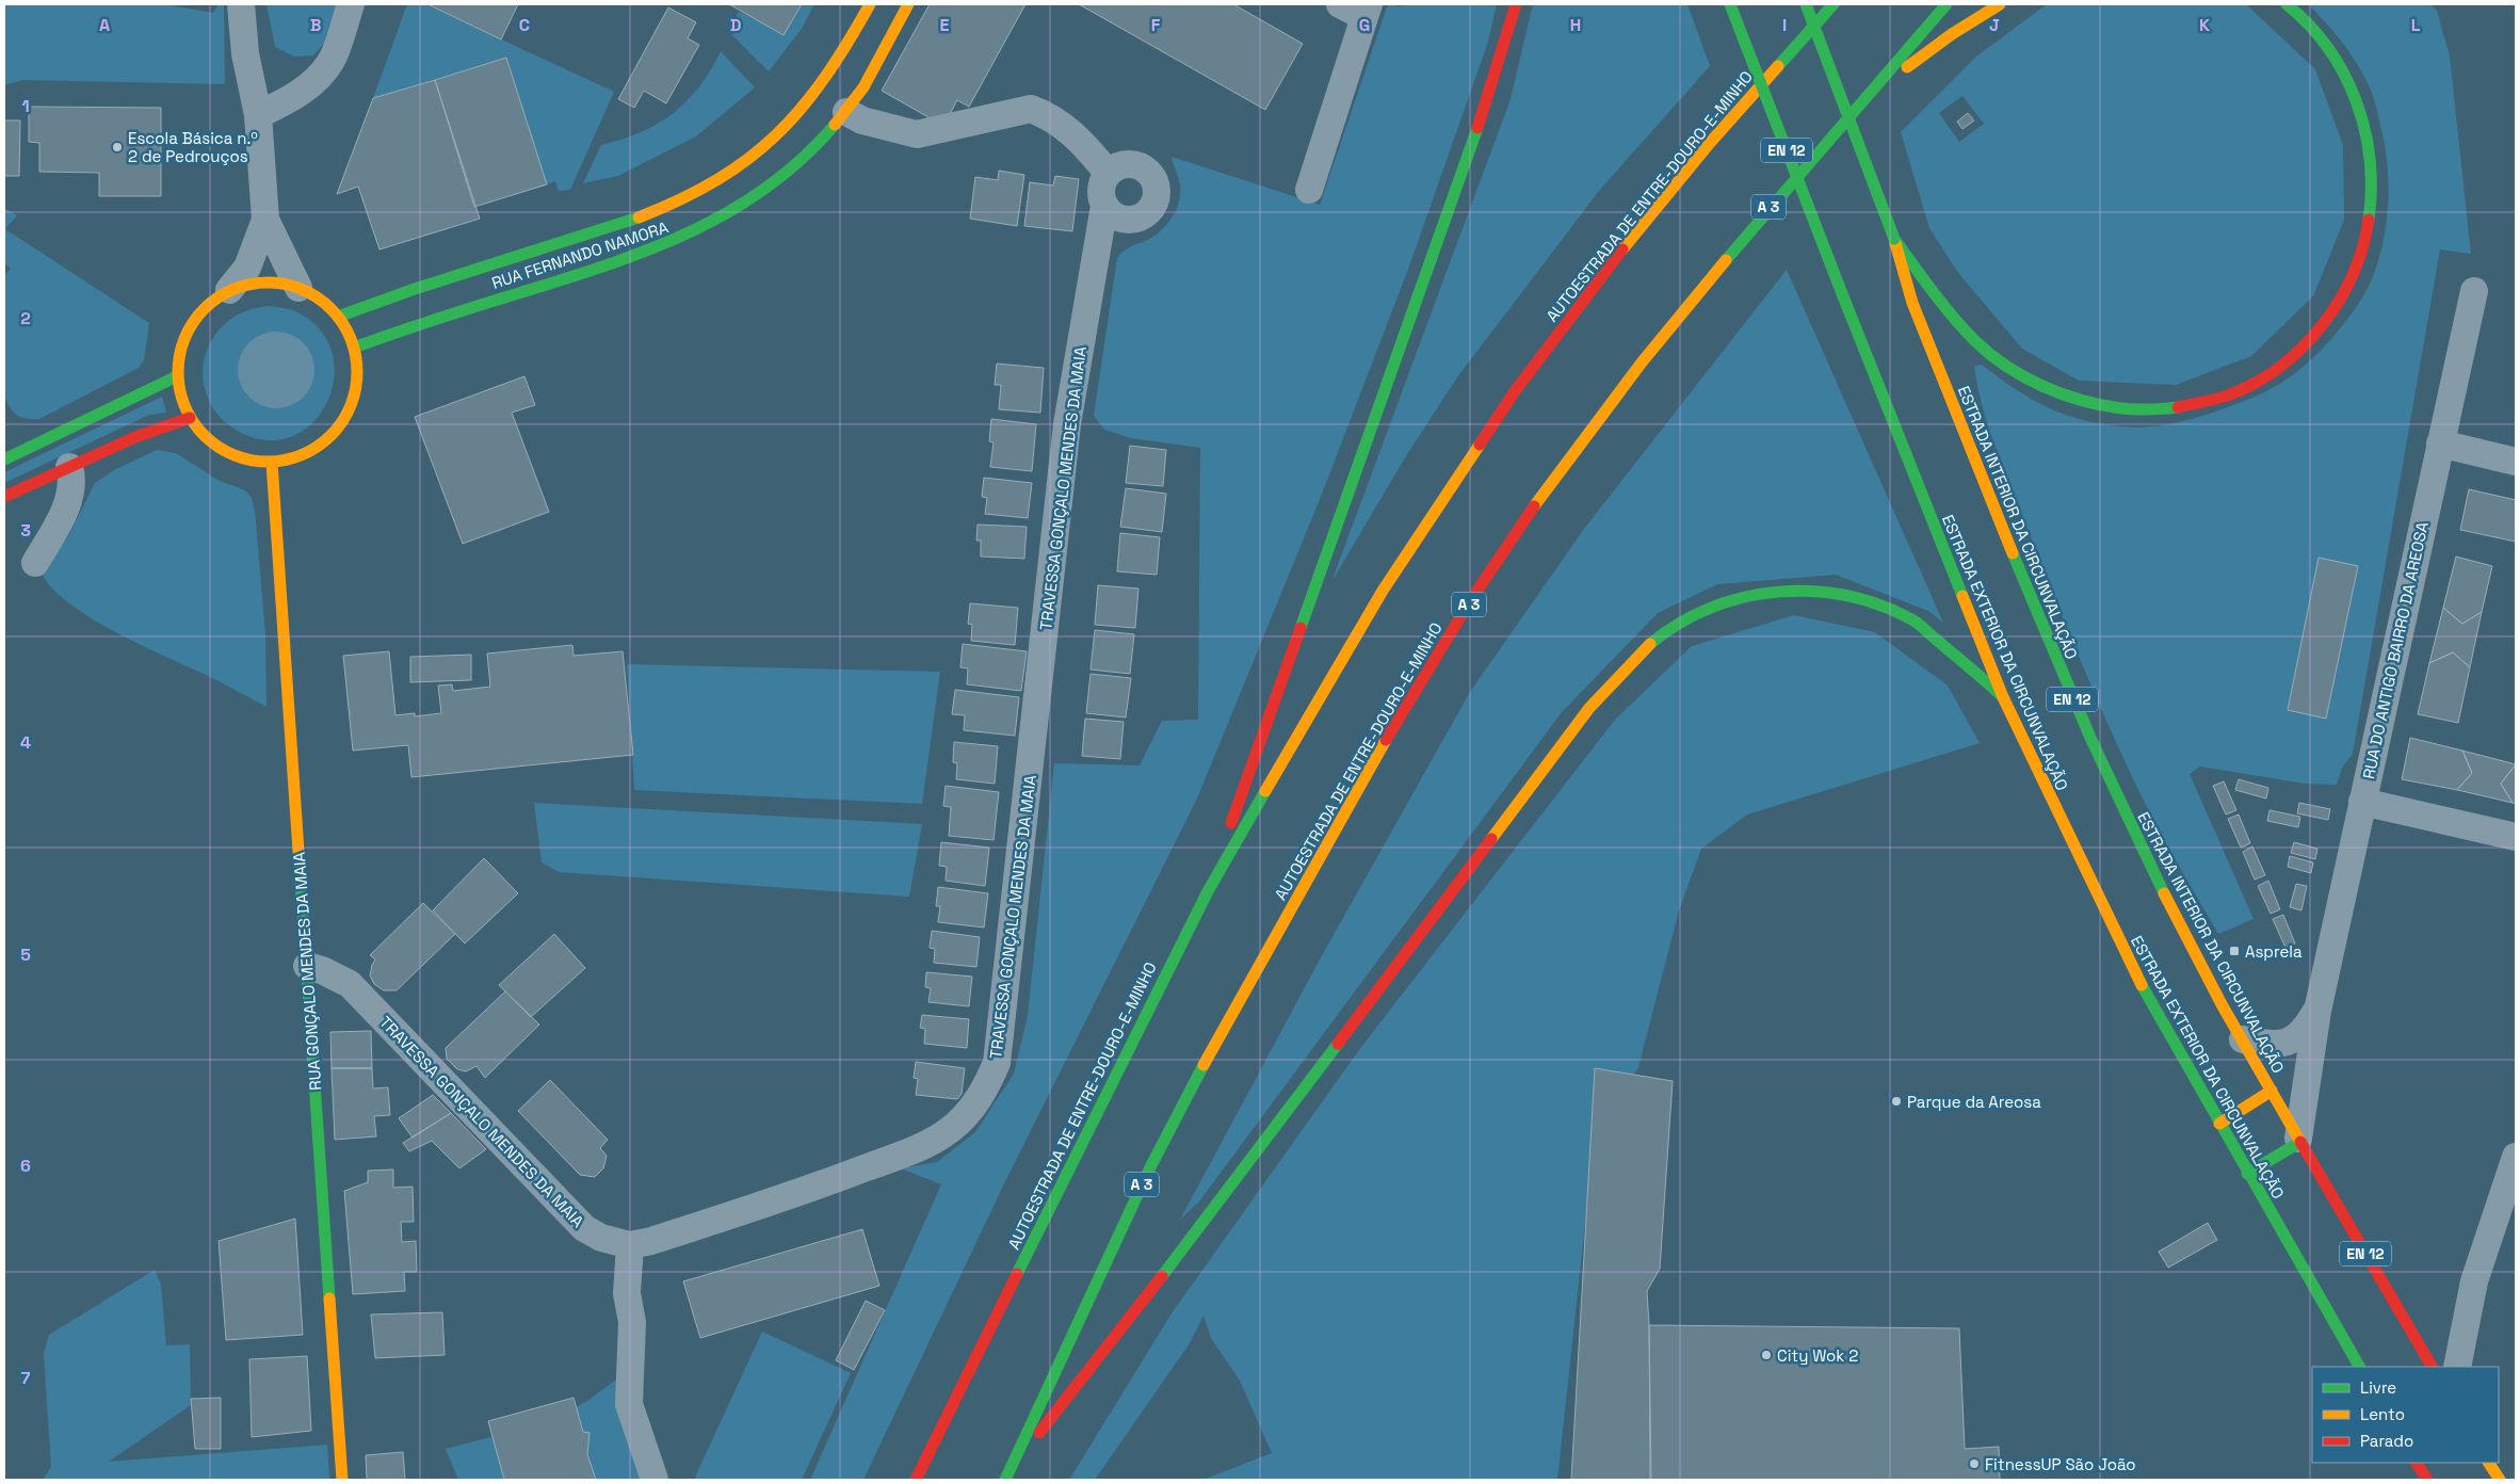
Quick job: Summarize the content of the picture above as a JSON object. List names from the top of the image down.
{
  "streets": {
    "main road": [
      "EN 12",
      "AUTOESTRADA DE ENTRE-DOURO-E-MINHO",
      "A 3",
      "RUA FERNANDO NAMORA",
      "ESTRADA INTERIOR DA CIRCUNVALAÇÃO",
      "ESTRADA EXTERIOR DA CIRCUNVALAÇÃO",
      "RUA GONÇALO MENDES DA MAIA"
    ],
    "street": ["TRAVESSA GONÇALO MENDES DA MAIA", "RUA DO ANTIGO BAIRRO DA AREOSA"]
  },
  "crossings": [
    ["RUA FERNANDO NAMORA", "RUA GONÇALO MENDES DA MAIA"],
    ["TRAVESSA GONÇALO MENDES DA MAIA", "RUA GONÇALO MENDES DA MAIA"],
    ["ESTRADA INTERIOR DA CIRCUNVALAÇÃO", "RUA DO ANTIGO BAIRRO DA AREOSA"]
  ],
  "places": {
    "other": [
      "Escola Básica n.º 2 de Pedrouços",
      "Parque da Areosa",
      "City Wok 2",
      "FitnessUP São João"
    ],
    "transit": ["Asprela"]
  },
  "legend": ["Livre", "Lento", "Parado"],
  "grid": {
    "columns": [
      "A",
      "B",
      "C",
      "D",
      "E",
      "F",
      "G",
      "H",
      "I",
      "J",
      "K",
      "L"
    ],
    "rows": [
      "1",
      "2",
      "3",
      "4",
      "5",
      "6",
      "7"
    ]
  }
}
